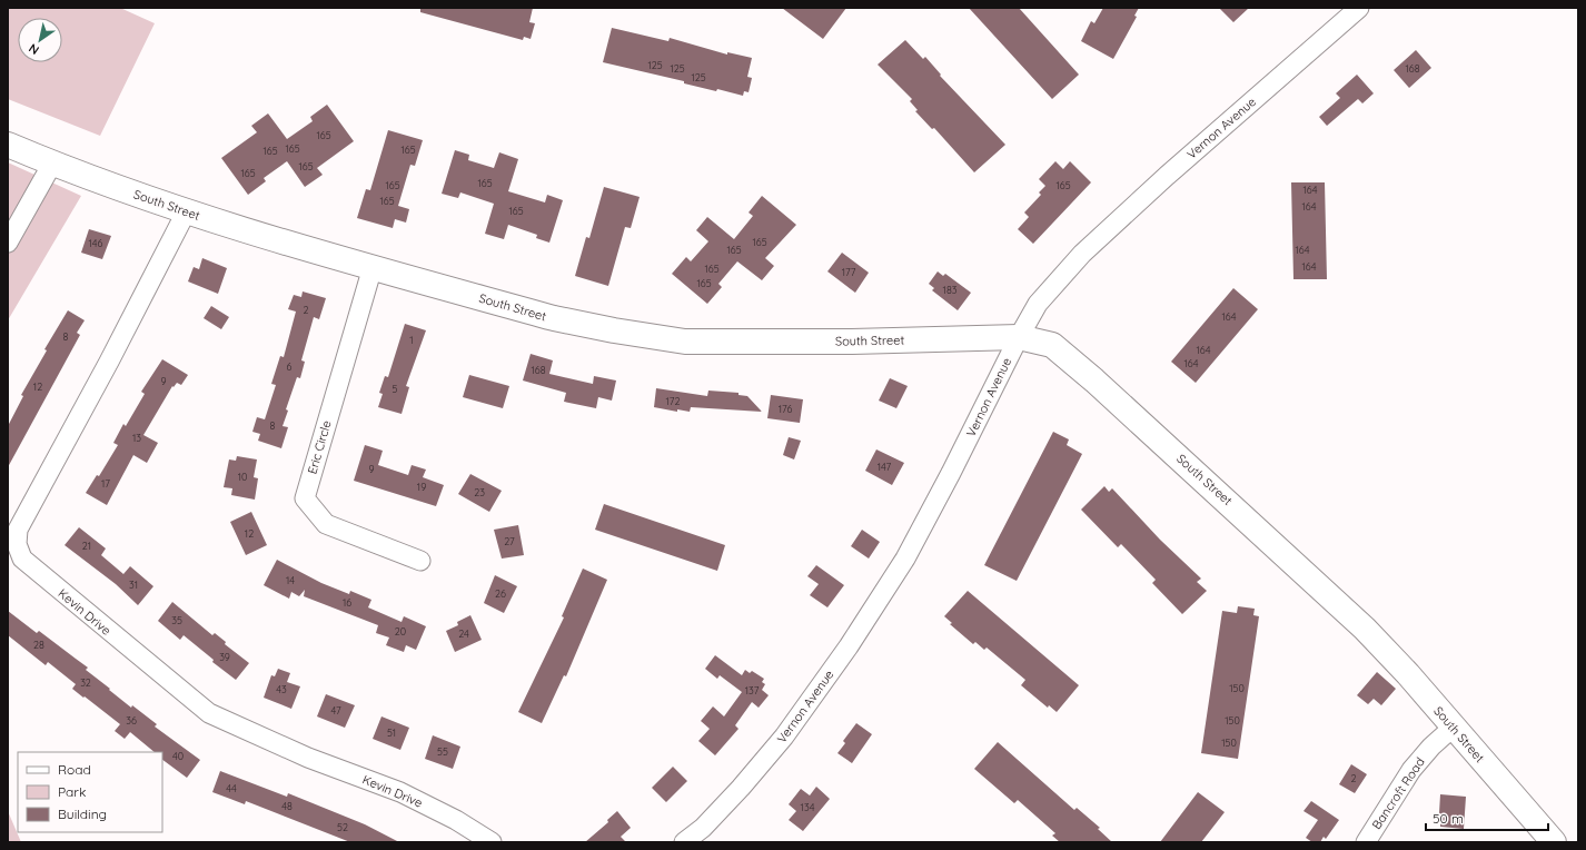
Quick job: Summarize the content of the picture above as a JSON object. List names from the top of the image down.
{
  "streets": {
    "street": [
      "Vernon Avenue",
      "South Street",
      "Eric Circle",
      "Kevin Drive",
      "Bancroft Road"
    ]
  },
  "crossings": [
    ["Vernon Avenue", "South Street"],
    ["South Street", "Eric Circle"],
    ["South Street", "Kevin Drive"],
    ["South Street", "Bancroft Road"]
  ],
  "house_numbers": [
    "125",
    "125",
    "168",
    "125",
    "165",
    "165",
    "165",
    "165",
    "165",
    "165",
    "165",
    "165",
    "165",
    "164",
    "165",
    "164",
    "165",
    "165",
    "146",
    "165",
    "164",
    "164",
    "165",
    "177",
    "165",
    "183",
    "2",
    "164",
    "8",
    "1",
    "164",
    "164",
    "6",
    "168",
    "9",
    "12",
    "5",
    "172",
    "176",
    "8",
    "13",
    "147",
    "9",
    "10",
    "17",
    "19",
    "23",
    "12",
    "27",
    "21",
    "14",
    "31",
    "26",
    "16",
    "35",
    "20",
    "24",
    "28",
    "39",
    "32",
    "150",
    "43",
    "137",
    "47",
    "36",
    "150",
    "51",
    "150",
    "55",
    "40",
    "2",
    "44",
    "48",
    "134",
    "52"
  ],
  "legend": ["Road", "Park", "Building"],
  "scale_bar": "50 m",
  "north": "bottom left"
}
